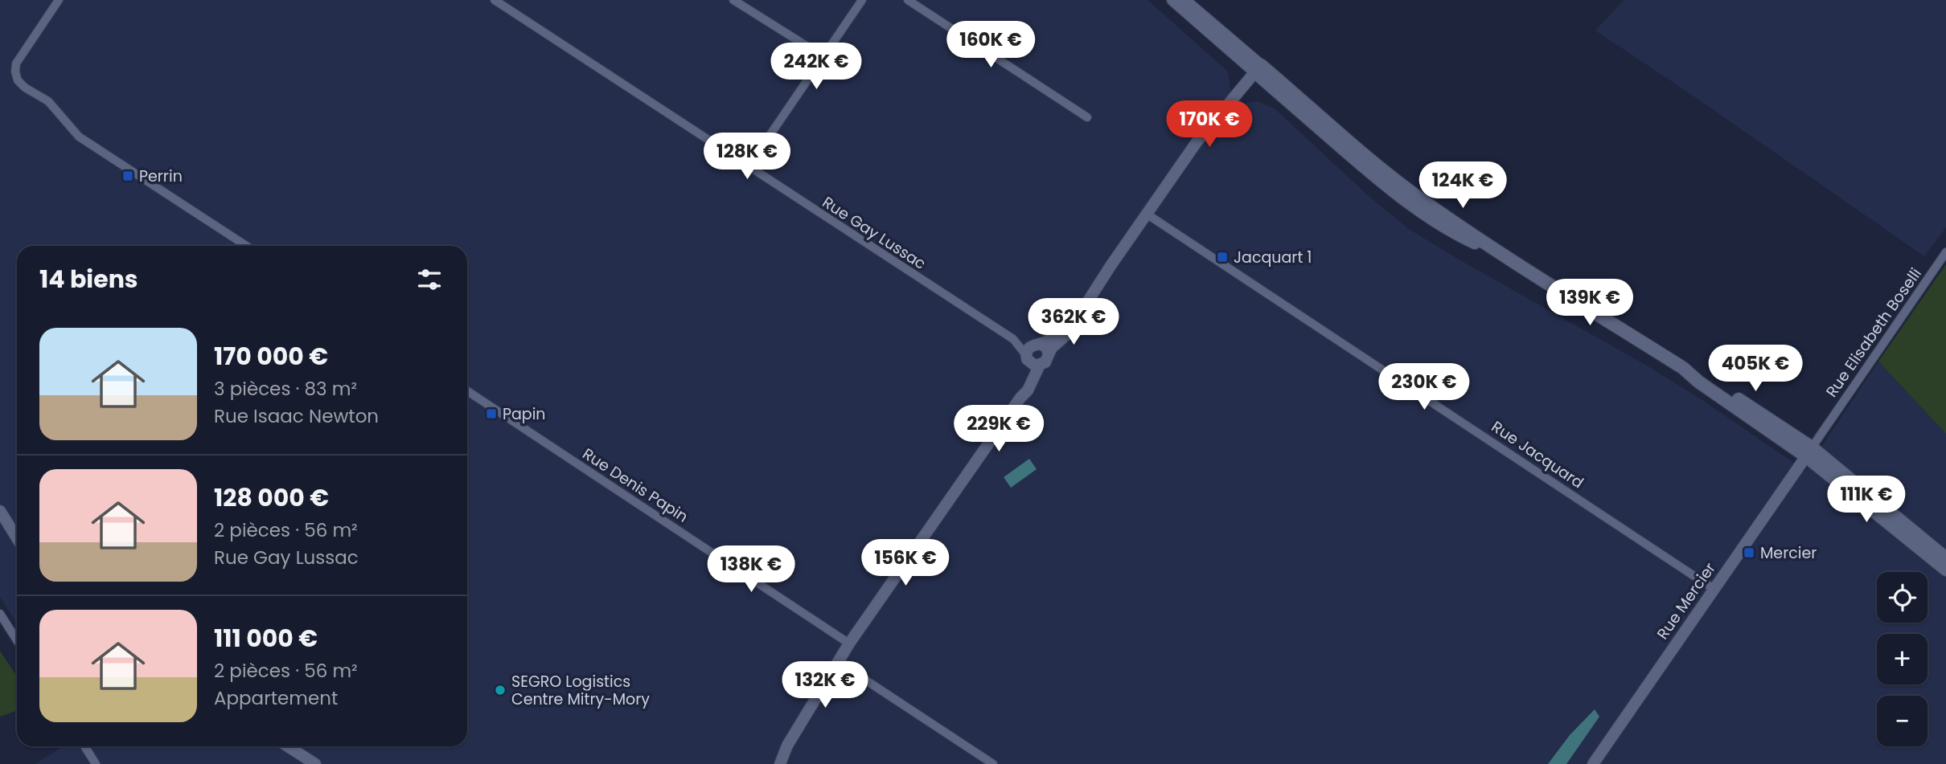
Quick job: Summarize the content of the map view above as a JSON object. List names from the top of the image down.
{
  "streets": {
    "street": [
      "Rue Gay Lussac",
      "Rue Elisabeth Boselli",
      "Rue Jacquard",
      "Rue Denis Papin",
      "Rue Mercier"
    ]
  },
  "crossings": [
    ["Rue Elisabeth Boselli", "Rue Mercier"],
    ["Rue Jacquard", "Rue Mercier"]
  ],
  "places": {
    "transit": [
      "Perrin",
      "Jacquart 1",
      "Papin",
      "Mercier"
    ],
    "other": ["SEGRO Logistics Centre Mitry-Mory"]
  },
  "page": {
    "price": [
      "160K €",
      "242K €",
      "170K €",
      "128K €",
      "124K €",
      "139K €",
      "362K €",
      "405K €",
      "230K €",
      "229K €",
      "111K €",
      "156K €",
      "138K €",
      "132K €"
    ],
    "heading": "14 biens",
    "list": [
      {
        "name": "170 000 €",
        "note": "3 pièces · 83 m² · Rue Isaac Newton"
      },
      {
        "name": "128 000 €",
        "note": "2 pièces · 56 m² · Rue Gay Lussac"
      },
      {
        "name": "111 000 €",
        "note": "2 pièces · 56 m² · Appartement"
      }
    ],
    "map_buttons": ["+", "−"]
  }
}
